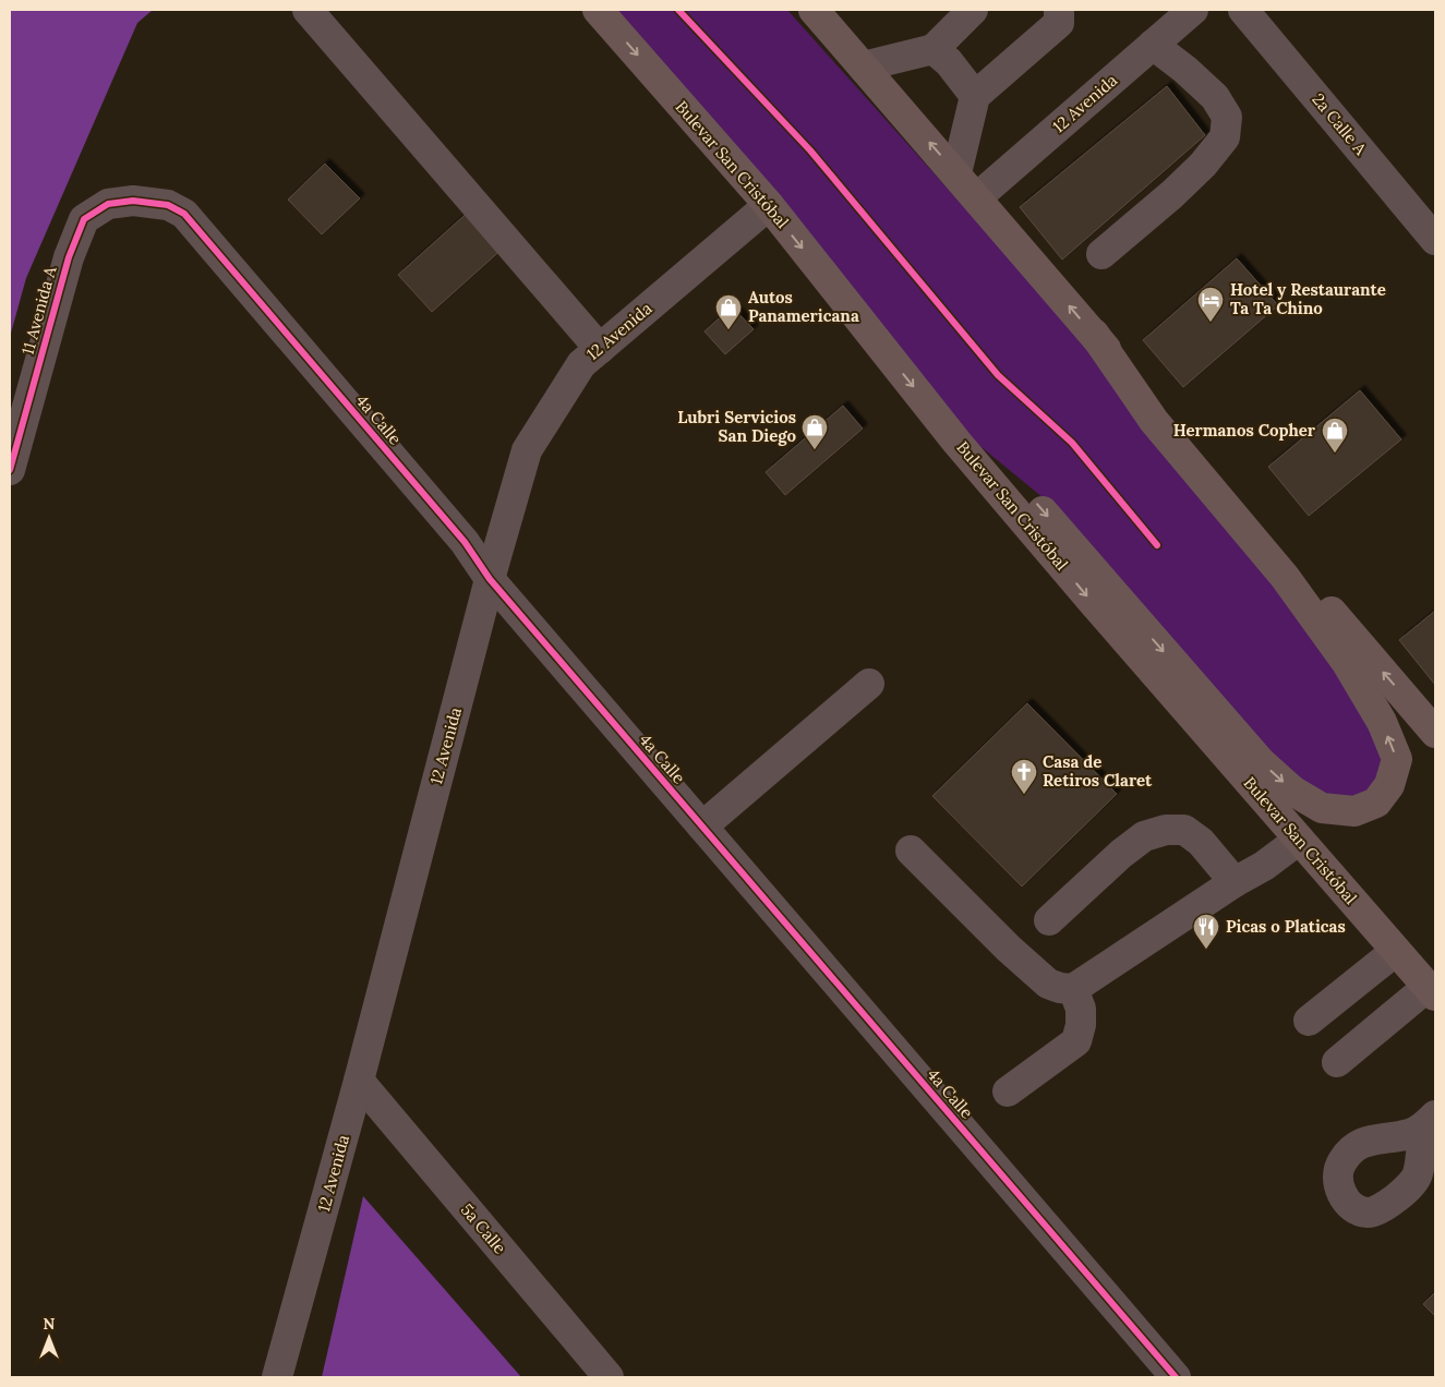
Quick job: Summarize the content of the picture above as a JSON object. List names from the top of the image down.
{
  "streets": {
    "main road": ["Bulevar San Cristóbal"],
    "street": [
      "12 Avenida",
      "2a Calle A",
      "11 Avenida A",
      "4a Calle",
      "5a Calle"
    ]
  },
  "crossings": [
    ["12 Avenida", "Bulevar San Cristóbal"],
    ["12 Avenida", "4a Calle"],
    ["12 Avenida", "5a Calle"],
    ["11 Avenida A", "4a Calle"]
  ],
  "places": {
    "hotel": ["Hotel y Restaurante Ta Ta Chino"],
    "shop": ["Autos Panamericana", "Lubri Servicios San Diego", "Hermanos Copher"],
    "church": ["Casa de Retiros Claret"],
    "restaurant": ["Picas o Platicas"]
  },
  "north": "top"
}
